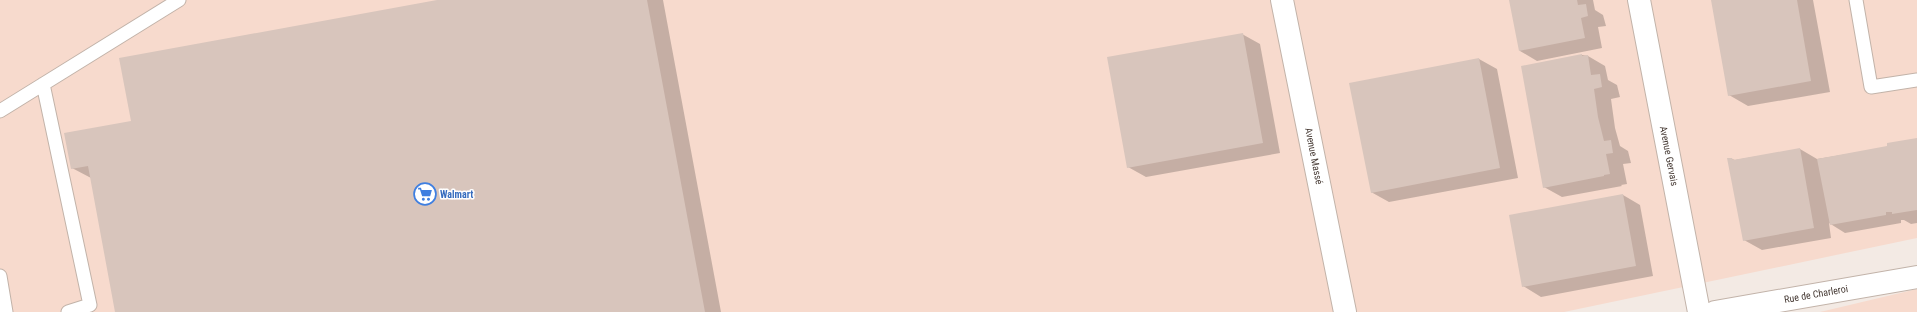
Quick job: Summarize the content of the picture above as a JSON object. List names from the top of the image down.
{
  "streets": {
    "street": ["Avenue Massé", "Avenue Gervais", "Rue de Charleroi"]
  },
  "places": {
    "supermarket": ["Walmart"]
  }
}
